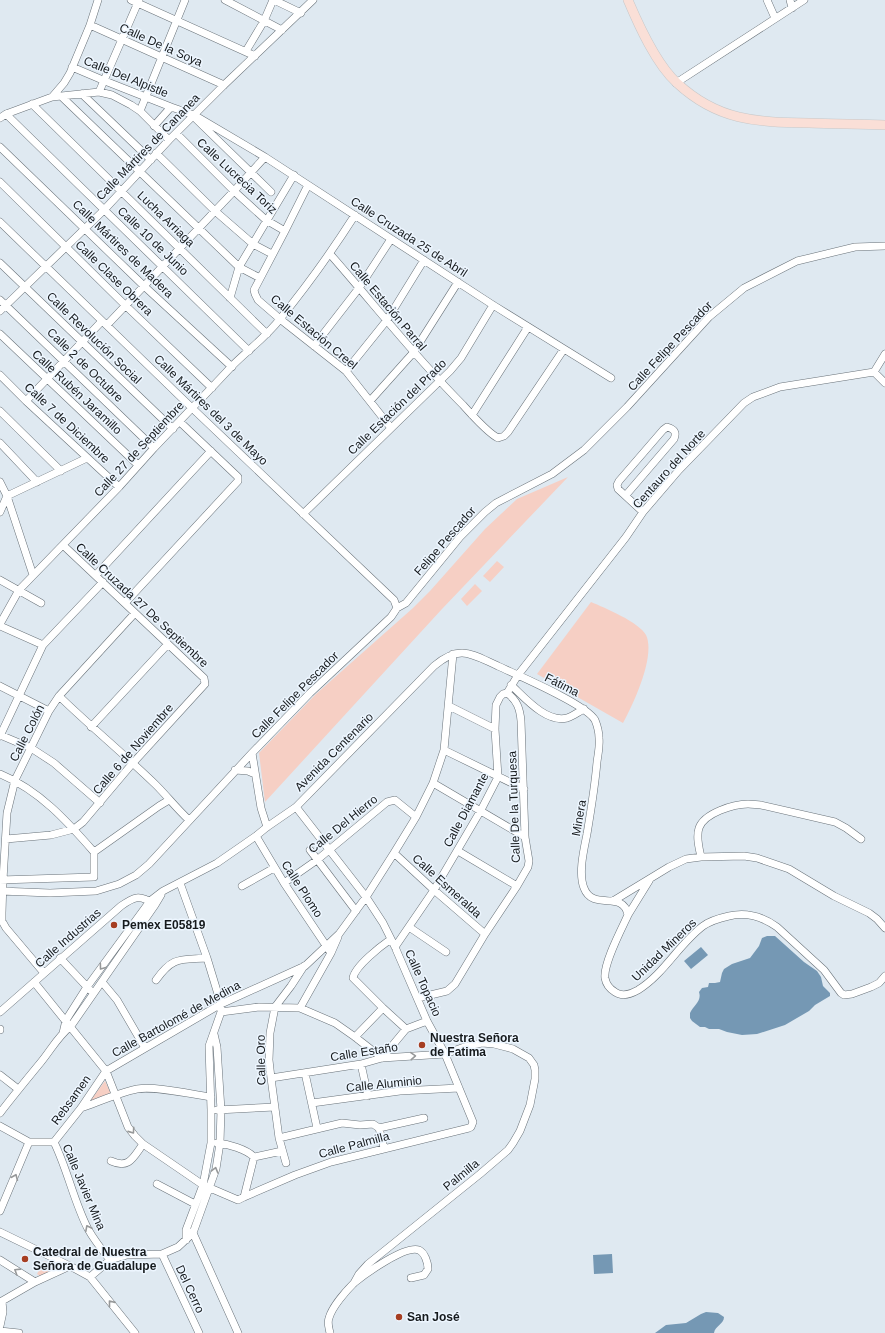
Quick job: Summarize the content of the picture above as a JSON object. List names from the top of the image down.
{
  "streets": {
    "street": [
      "Calle De la Soya",
      "Calle Del Alpistle",
      "Calle Mártires de Cananea",
      "Calle Lucrecia Toriz",
      "Lucha Arriaga",
      "Calle Cruzada 25 de Abril",
      "Calle 10 de Junio",
      "Calle Mártires de Madera",
      "Calle Clase Obrera",
      "Calle Estación Parral",
      "Calle Estación Creel",
      "Calle Revolución Social",
      "Calle Felipe Pescador",
      "Calle 2 de Octubre",
      "Calle Rubén Jaramillo",
      "Calle Estación del Prado",
      "Calle Mártires del 3 de Mayo",
      "Calle 7 de Diciembre",
      "Calle 27 de Septiembre",
      "Centauro del Norte",
      "Felipe Pescador",
      "Calle Cruzada 27 De Septiembre",
      "Fátima",
      "Calle Colón",
      "Calle 6 de Noviembre",
      "Avenida Centenario",
      "Calle De la Turquesa",
      "Calle Diamante",
      "Minera",
      "Calle Del Hierro",
      "Calle Esmeralda",
      "Calle Plomo",
      "Calle Industrias",
      "Unidad Mineros",
      "Calle Topacio",
      "Calle Bartolomé de Medina",
      "Calle Estaño",
      "Calle Oro",
      "Calle Aluminio",
      "Rebsamen",
      "Calle Palmilla",
      "Palmilla",
      "Calle Javier Mina",
      "Del Cerro"
    ]
  },
  "crossings": [
    ["Calle De la Soya", "Calle Mártires de Cananea"],
    ["Calle Del Alpistle", "Calle Mártires de Cananea"],
    ["Calle Del Alpistle", "Calle Cruzada 25 de Abril"],
    ["Calle Mártires de Cananea", "Calle Lucrecia Toriz"],
    ["Calle Mártires de Cananea", "Lucha Arriaga"],
    ["Calle Mártires de Cananea", "Calle Cruzada 25 de Abril"],
    ["Calle Mártires de Cananea", "Calle 10 de Junio"],
    ["Calle Mártires de Cananea", "Calle Mártires de Madera"],
    ["Calle Mártires de Cananea", "Calle Clase Obrera"],
    ["Calle Mártires de Cananea", "Calle Revolución Social"],
    ["Calle Mártires de Cananea", "Calle 2 de Octubre"],
    ["Calle Mártires de Cananea", "Calle Mártires del 3 de Mayo"],
    ["Lucha Arriaga", "Calle 27 de Septiembre"],
    ["Calle Cruzada 25 de Abril", "Calle Estación Parral"],
    ["Calle Cruzada 25 de Abril", "Calle Estación del Prado"],
    ["Calle Cruzada 25 de Abril", "Calle 27 de Septiembre"],
    ["Calle 10 de Junio", "Calle 27 de Septiembre"],
    ["Calle Mártires de Madera", "Calle 27 de Septiembre"],
    ["Calle Clase Obrera", "Calle 27 de Septiembre"],
    ["Calle Estación Parral", "Calle Estación del Prado"],
    ["Calle Estación Parral", "Calle 27 de Septiembre"],
    ["Calle Estación Creel", "Calle Estación del Prado"],
    ["Calle Estación Creel", "Calle 27 de Septiembre"],
    ["Calle Revolución Social", "Calle 27 de Septiembre"],
    ["Calle Felipe Pescador", "Calle Mártires del 3 de Mayo"],
    ["Calle Felipe Pescador", "Felipe Pescador"],
    ["Calle Felipe Pescador", "Avenida Centenario"],
    ["Calle 2 de Octubre", "Calle 27 de Septiembre"],
    ["Calle Rubén Jaramillo", "Calle 27 de Septiembre"],
    ["Calle Estación del Prado", "Calle Mártires del 3 de Mayo"],
    ["Calle Mártires del 3 de Mayo", "Calle 27 de Septiembre"],
    ["Calle Mártires del 3 de Mayo", "Felipe Pescador"],
    ["Calle 7 de Diciembre", "Calle 27 de Septiembre"],
    ["Calle 27 de Septiembre", "Calle Cruzada 27 De Septiembre"],
    ["Centauro del Norte", "Fátima"],
    ["Centauro del Norte", "Calle Diamante"],
    ["Calle Cruzada 27 De Septiembre", "Calle Colón"],
    ["Calle Cruzada 27 De Septiembre", "Calle 6 de Noviembre"],
    ["Fátima", "Calle Diamante"],
    ["Fátima", "Minera"],
    ["Calle Colón", "Calle Industrias"],
    ["Avenida Centenario", "Calle Plomo"],
    ["Avenida Centenario", "Calle Industrias"],
    ["Avenida Centenario", "Calle Topacio"],
    ["Avenida Centenario", "Calle Bartolomé de Medina"],
    ["Calle De la Turquesa", "Calle Diamante"],
    ["Calle De la Turquesa", "Calle Esmeralda"],
    ["Calle De la Turquesa", "Calle Topacio"],
    ["Calle Diamante", "Calle Esmeralda"],
    ["Calle Diamante", "Calle Topacio"],
    ["Calle Del Hierro", "Calle Plomo"],
    ["Calle Del Hierro", "Calle Topacio"],
    ["Calle Del Hierro", "Calle Bartolomé de Medina"],
    ["Calle Esmeralda", "Calle Bartolomé de Medina"],
    ["Calle Plomo", "Calle Bartolomé de Medina"],
    ["Calle Topacio", "Calle Bartolomé de Medina"],
    ["Calle Topacio", "Calle Estaño"],
    ["Calle Topacio", "Calle Aluminio"],
    ["Calle Topacio", "Calle Palmilla"],
    ["Calle Bartolomé de Medina", "Calle Oro"],
    ["Calle Bartolomé de Medina", "Rebsamen"],
    ["Calle Estaño", "Calle Oro"],
    ["Calle Estaño", "Palmilla"],
    ["Rebsamen", "Calle Javier Mina"]
  ],
  "one_way": ["Calle Javier Mina"],
  "places": [
    "Pemex E05819",
    "Nuestra Señora de Fatima",
    "Catedral de Nuestra Señora de Guadalupe",
    "San José"
  ]
}
